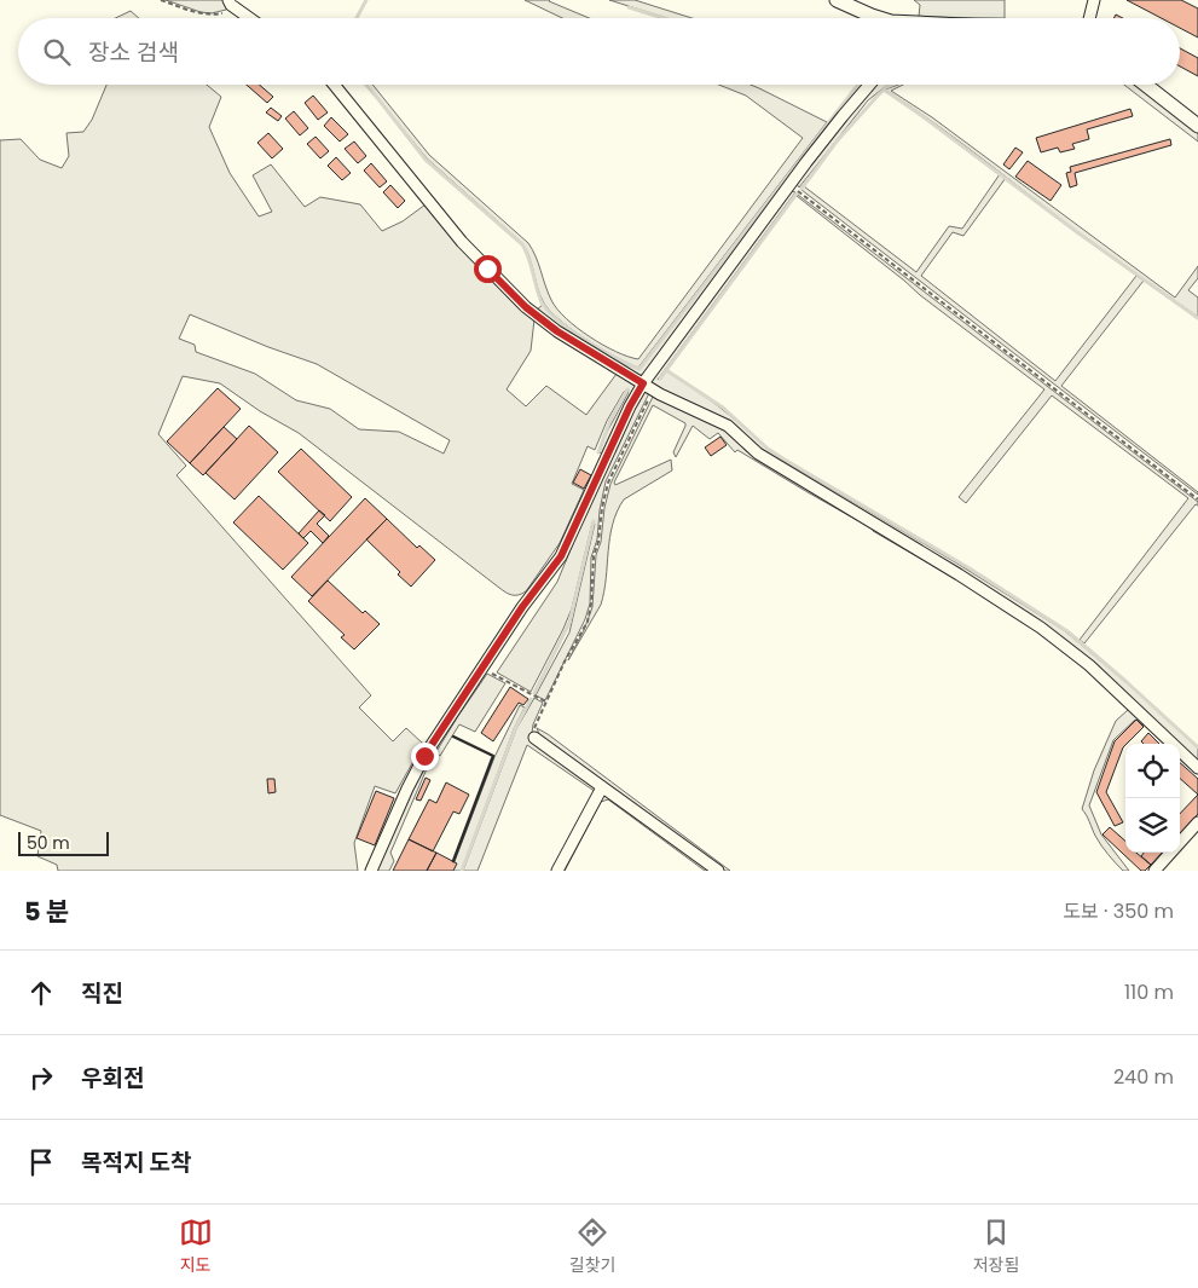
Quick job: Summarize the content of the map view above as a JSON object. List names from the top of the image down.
{
  "scale_bar": "50 m",
  "page": {
    "search": "장소 검색",
    "scale": "50 m",
    "heading": ["5 분", "도보 · 350 m"],
    "list": [
      ["직진", "110 m"],
      ["우회전", "240 m"],
      "목적지 도착"
    ],
    "nav": ["지도", "길찾기", "저장됨"]
  }
}
